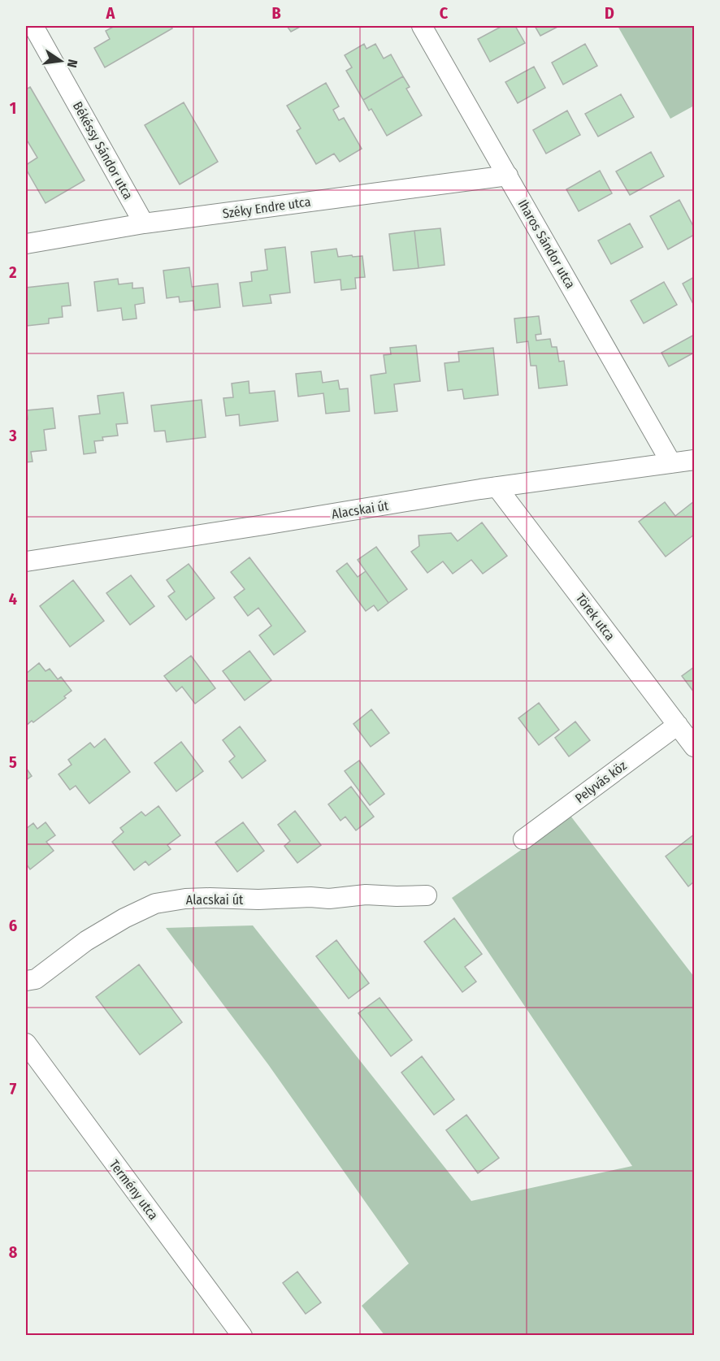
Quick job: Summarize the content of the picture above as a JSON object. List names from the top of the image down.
{
  "streets": {
    "street": [
      "Békéssy Sándor utca",
      "Széky Endre utca",
      "Iharos Sándor utca",
      "Alacskai út",
      "Törek utca",
      "Pelyvás köz",
      "Termény utca"
    ]
  },
  "crossings": [
    ["Békéssy Sándor utca", "Széky Endre utca"],
    ["Széky Endre utca", "Iharos Sándor utca"],
    ["Iharos Sándor utca", "Alacskai út"],
    ["Alacskai út", "Törek utca"],
    ["Törek utca", "Pelyvás köz"]
  ],
  "north": "right",
  "grid": {
    "columns": [
      "A",
      "B",
      "C",
      "D"
    ],
    "rows": [
      "1",
      "2",
      "3",
      "4",
      "5",
      "6",
      "7",
      "8"
    ]
  }
}
